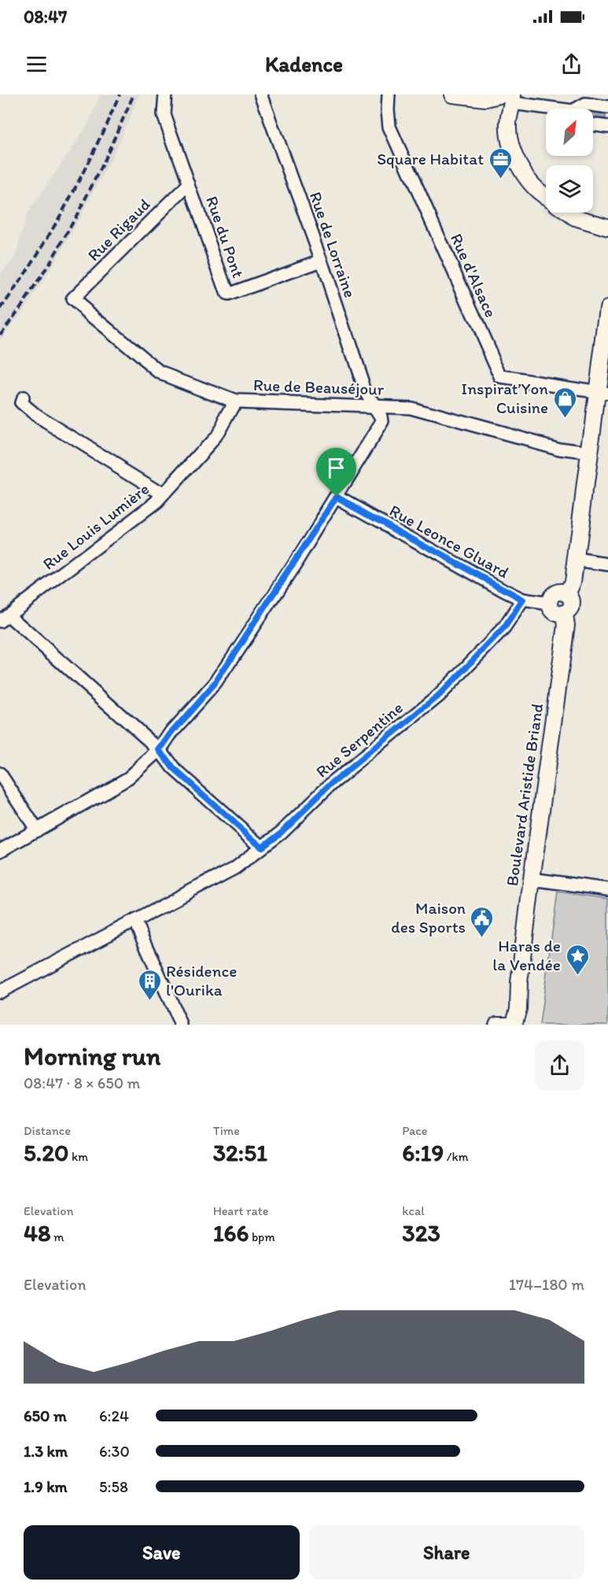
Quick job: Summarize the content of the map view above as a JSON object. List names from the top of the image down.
{
  "streets": {
    "main road": ["Boulevard Aristide Briand"],
    "street": [
      "Rue Rigaud",
      "Rue du Pont",
      "Rue de Lorraine",
      "Rue d'Alsace",
      "Rue de Beauséjour",
      "Rue Louis Lumière",
      "Rue Leonce Gluard",
      "Rue Serpentine"
    ]
  },
  "crossings": [
    ["Rue Rigaud", "Rue du Pont"],
    ["Rue Rigaud", "Rue de Beauséjour"],
    ["Rue du Pont", "Rue de Lorraine"],
    ["Rue de Lorraine", "Rue de Beauséjour"],
    ["Rue de Lorraine", "Rue Leonce Gluard"],
    ["Rue d'Alsace", "Boulevard Aristide Briand"],
    ["Rue de Beauséjour", "Rue Louis Lumière"],
    ["Rue de Beauséjour", "Boulevard Aristide Briand"],
    ["Rue Leonce Gluard", "Rue Serpentine"],
    ["Rue Leonce Gluard", "Boulevard Aristide Briand"]
  ],
  "places": {
    "office": ["Square Habitat"],
    "shop": ["Inspirat’Yon Cuisine"],
    "public building": ["Maison des Sports"],
    "place": ["Haras de la Vendée"],
    "building": ["Résidence l'Ourika"]
  },
  "north": "top right",
  "page": {
    "status": "08:47",
    "header": "Kadence",
    "heading": ["Morning run", "08:47 · 8 × 650 m"],
    "stats": [
      ["Distance", "5.20 km"],
      ["Time", "32:51"],
      ["Pace", "6:19 /km"],
      ["Elevation", "48 m"],
      ["Heart rate", "166 bpm"],
      ["kcal", "323"]
    ],
    "chart": ["Elevation", "174–180 m"],
    "list": [
      {
        "name": "650 m",
        "note": "6:24"
      },
      {
        "name": "1.3 km",
        "note": "6:30"
      },
      {
        "name": "1.9 km",
        "note": "5:58"
      }
    ],
    "buttons": ["Save", "Share"]
  }
}
